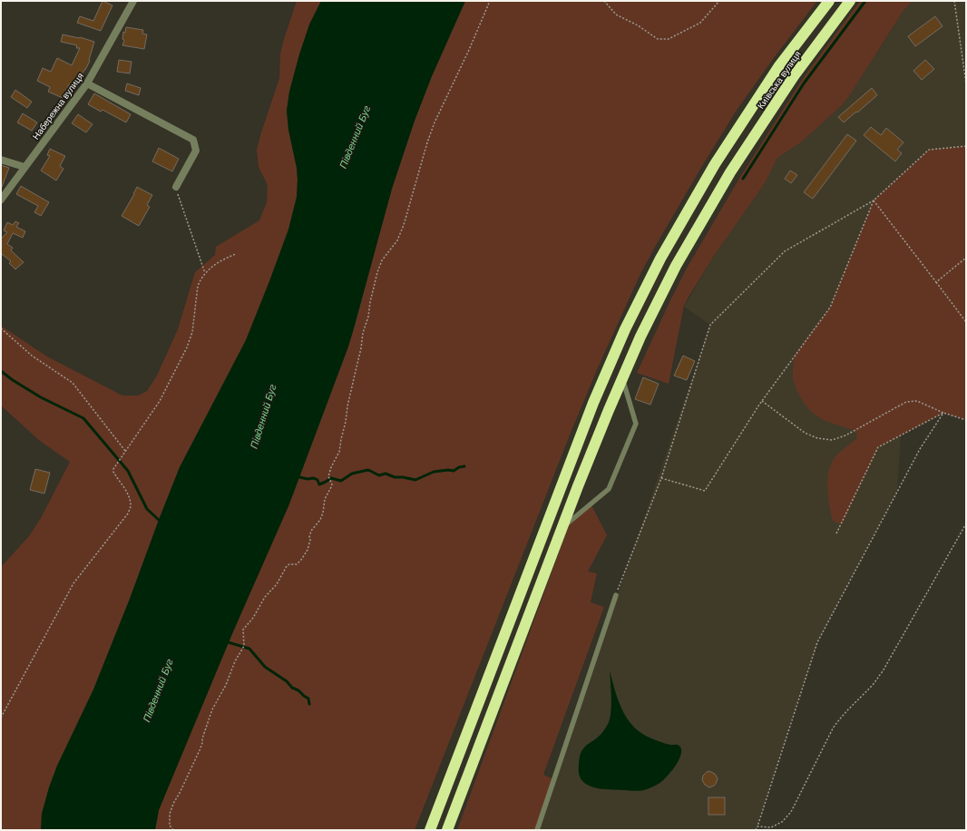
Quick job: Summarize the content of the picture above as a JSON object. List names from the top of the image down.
{
  "streets": {
    "highway": ["Київська вулиця"],
    "street": ["Набережна вулиця"]
  },
  "water": ["Південний Буг"]
}
